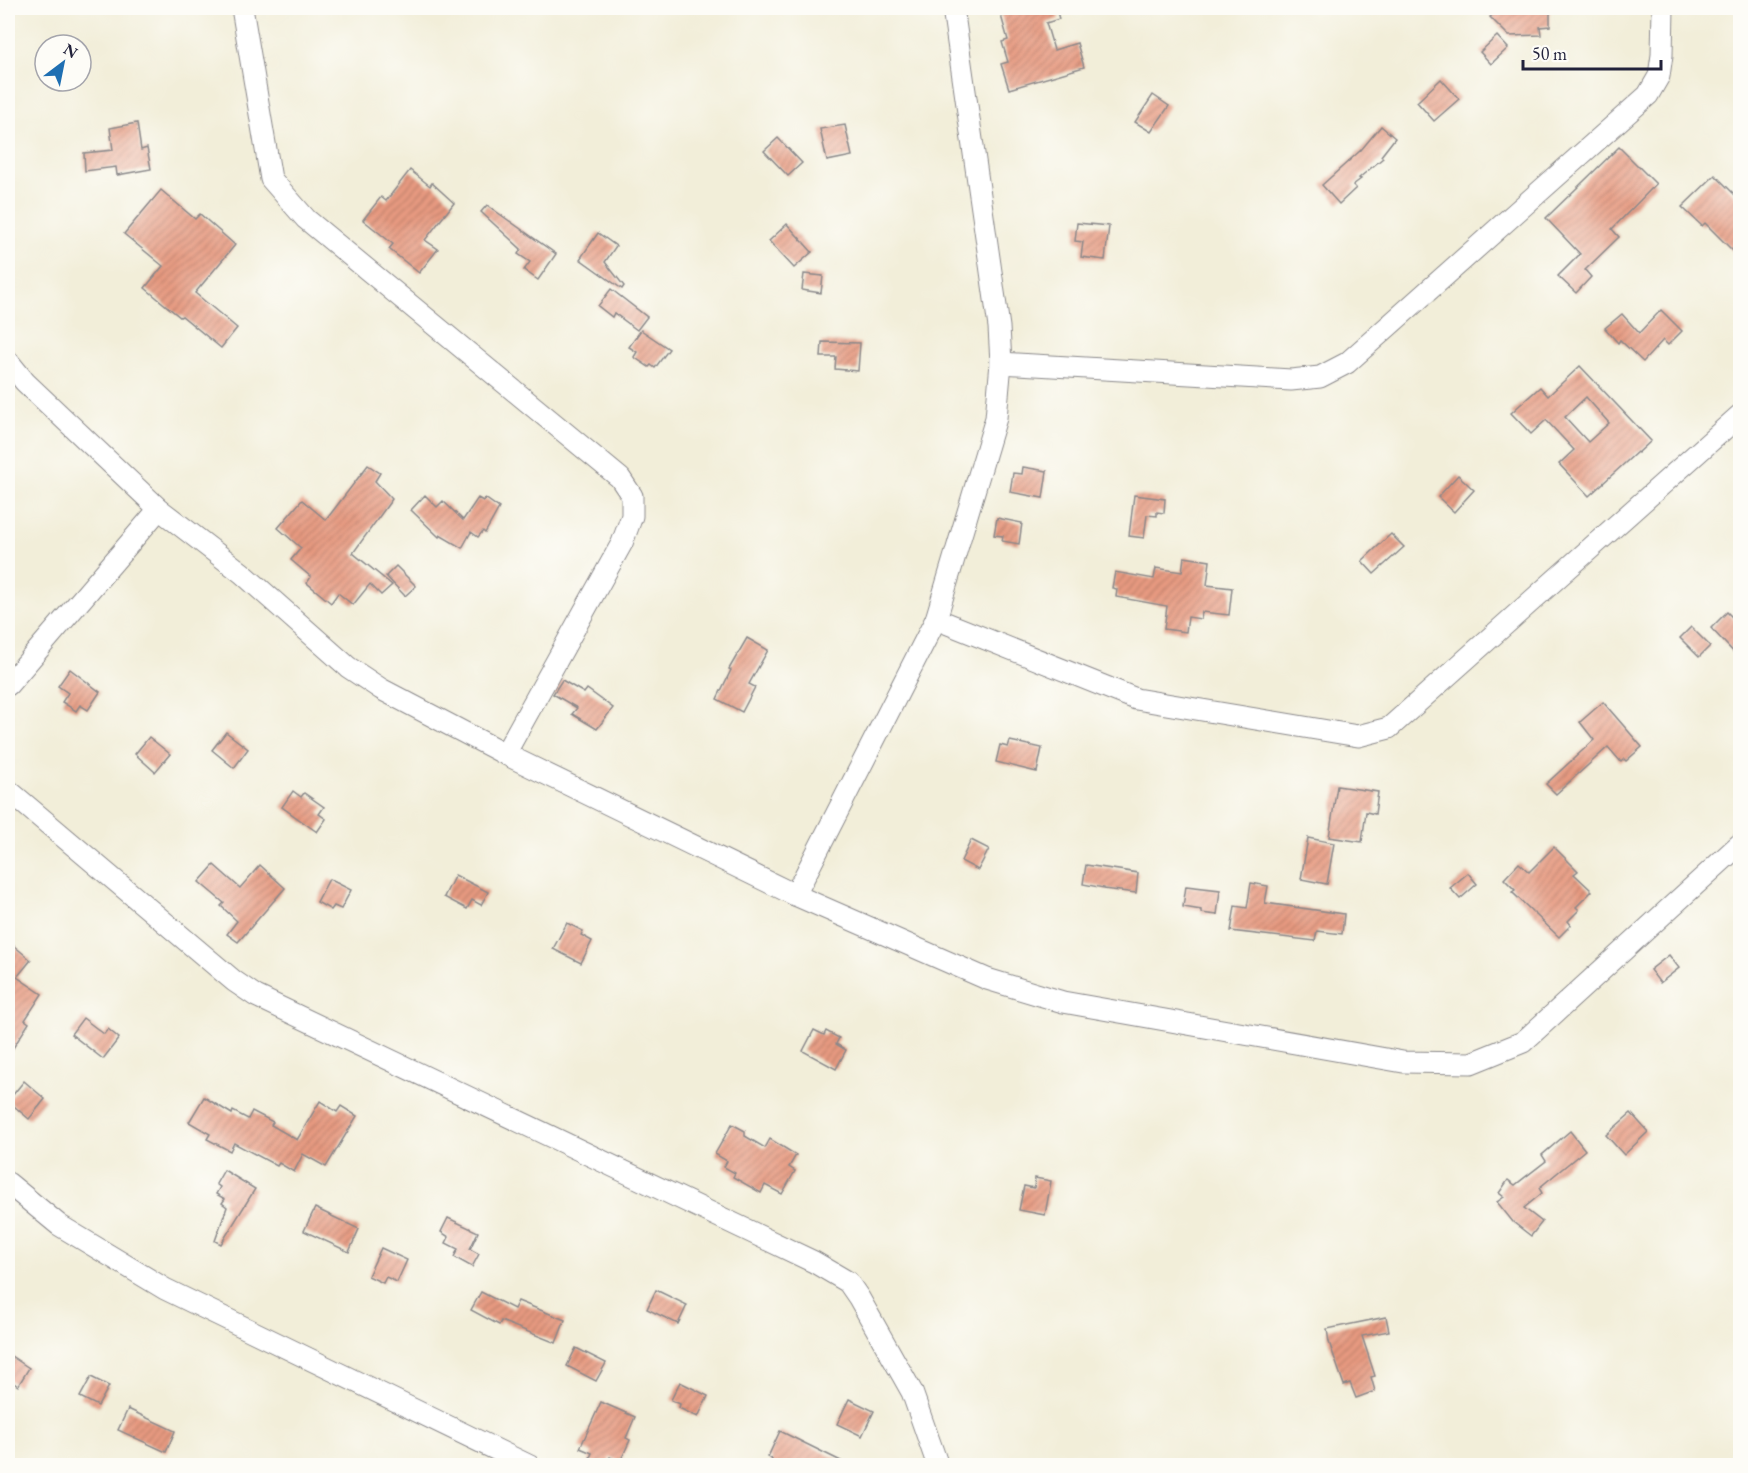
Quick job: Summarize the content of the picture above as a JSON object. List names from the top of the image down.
{
  "scale_bar": "50 m",
  "north": "top right"
}
